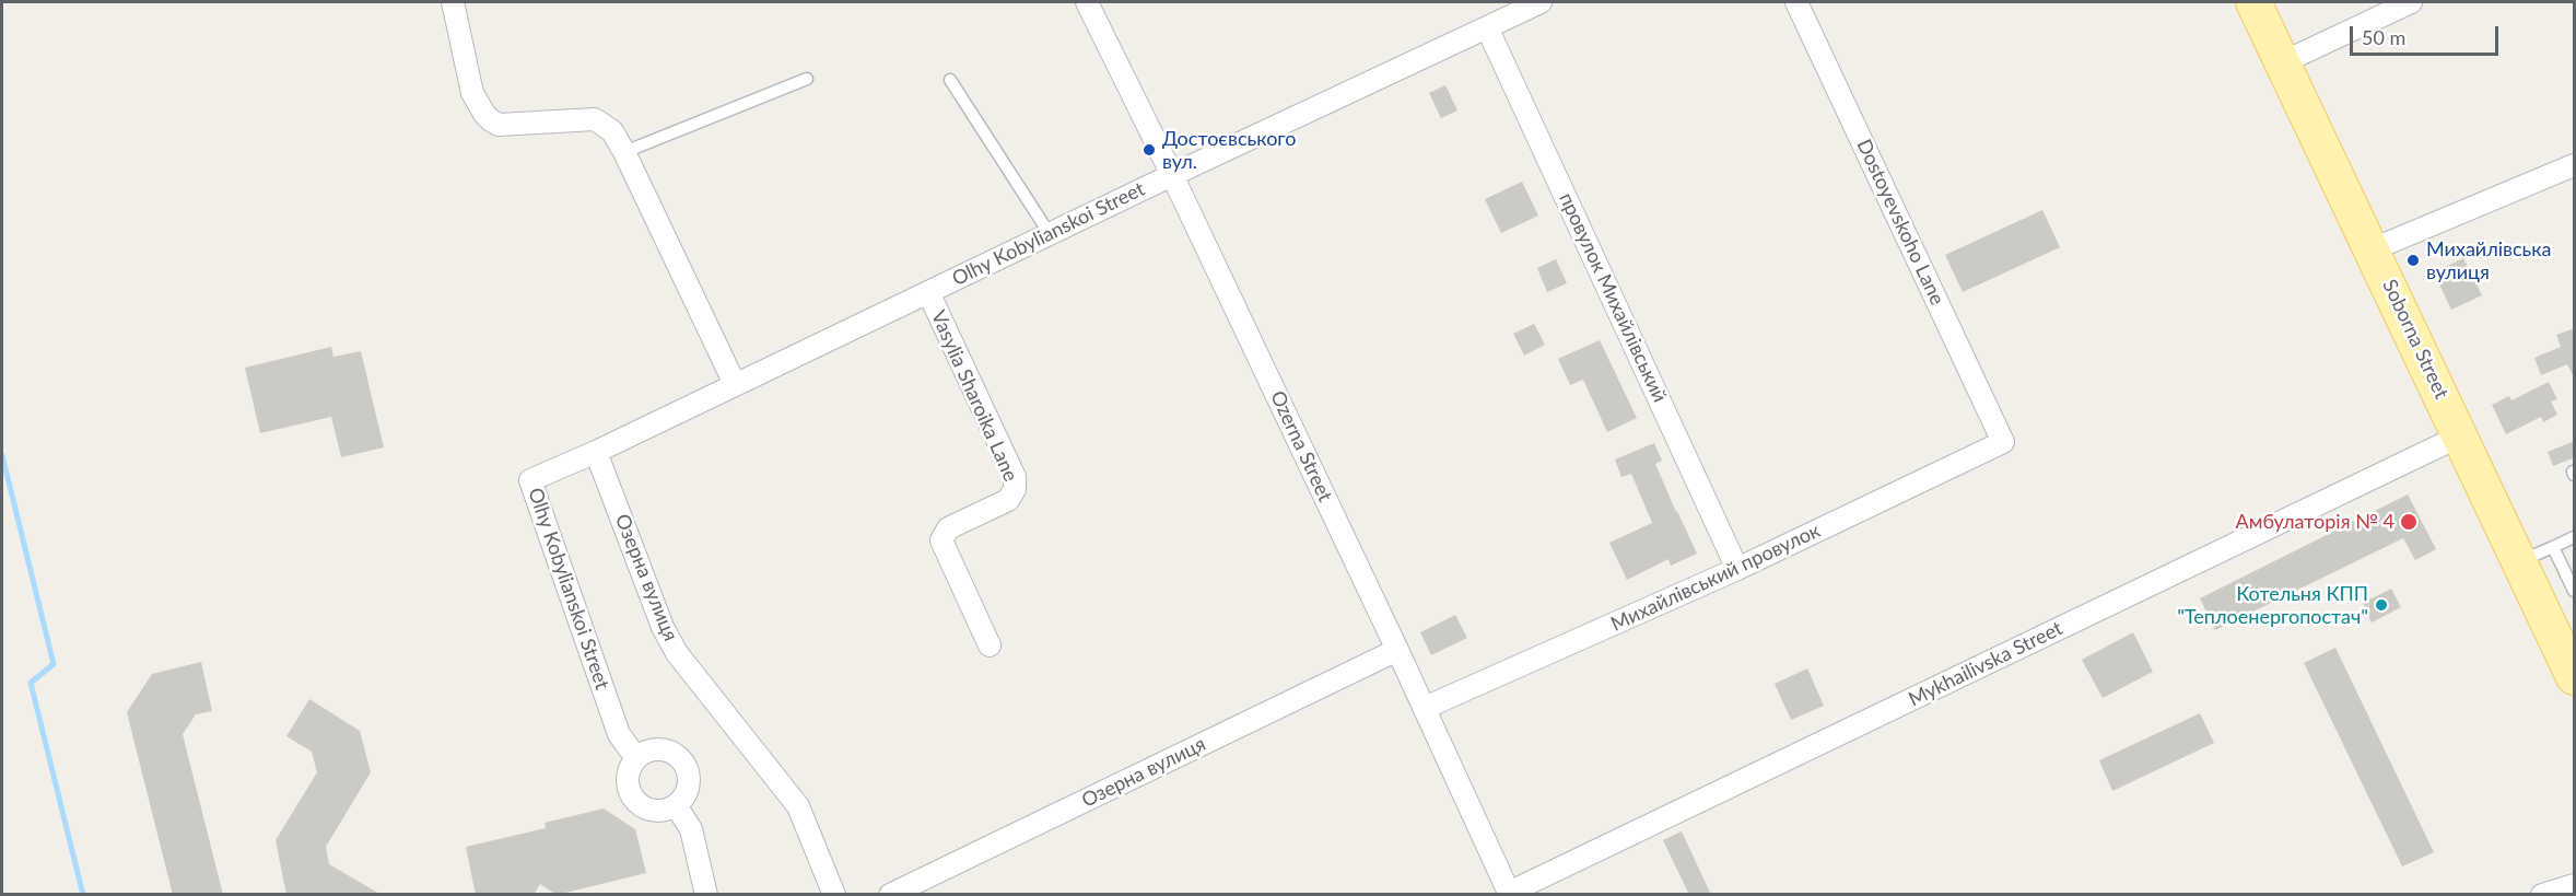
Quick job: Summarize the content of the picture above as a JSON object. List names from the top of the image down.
{
  "streets": {
    "main road": ["Soborna Street"],
    "street": [
      "Dostoyevskoho Lane",
      "Olhy Kobylianskoi Street",
      "провулок Михайлівський",
      "Vasylia Sharoika Lane",
      "Ozerna Street",
      "Озерна вулиця",
      "Михайлівський провулок",
      "Mykhailivska Street"
    ]
  },
  "crossings": [
    ["Dostoyevskoho Lane", "Михайлівський провулок"],
    ["Olhy Kobylianskoi Street", "провулок Михайлівський"],
    ["Olhy Kobylianskoi Street", "Vasylia Sharoika Lane"],
    ["Olhy Kobylianskoi Street", "Ozerna Street"],
    ["Olhy Kobylianskoi Street", "Озерна вулиця"],
    ["провулок Михайлівський", "Михайлівський провулок"],
    ["Soborna Street", "Mykhailivska Street"],
    ["Ozerna Street", "Озерна вулиця"],
    ["Ozerna Street", "Михайлівський провулок"],
    ["Ozerna Street", "Mykhailivska Street"]
  ],
  "places": [
    "Достоєвського вул.",
    "Михайлівська вулиця",
    "Амбулаторія № 4",
    "Котельня КПП \"Теплоенергопостач\""
  ],
  "scale_bar": "50 m"
}
